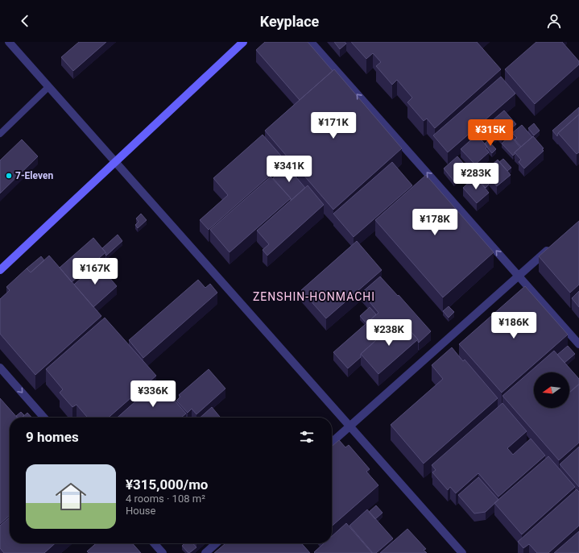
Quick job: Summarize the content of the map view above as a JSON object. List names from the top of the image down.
{
  "districts": ["ZENSHIN-HONMACHI"],
  "places": ["7-Eleven"],
  "north": "left",
  "page": {
    "header": "Keyplace",
    "price": [
      "¥171K",
      "¥315K",
      "¥341K",
      "¥283K",
      "¥178K",
      "¥167K",
      "¥186K",
      "¥238K",
      "¥336K"
    ],
    "heading": "9 homes",
    "list": [
      {
        "name": "¥315,000/mo",
        "note": "4 rooms · 108 m² · House"
      }
    ]
  }
}
